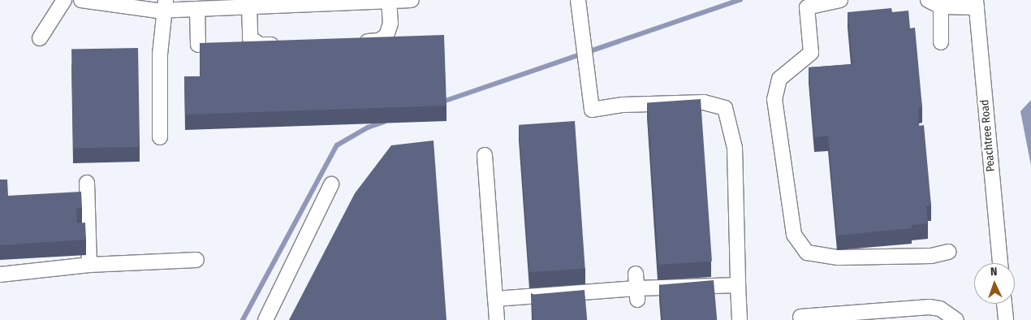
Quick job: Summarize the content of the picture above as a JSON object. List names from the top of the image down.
{
  "streets": {
    "street": ["Peachtree Road"]
  },
  "north": "top"
}
